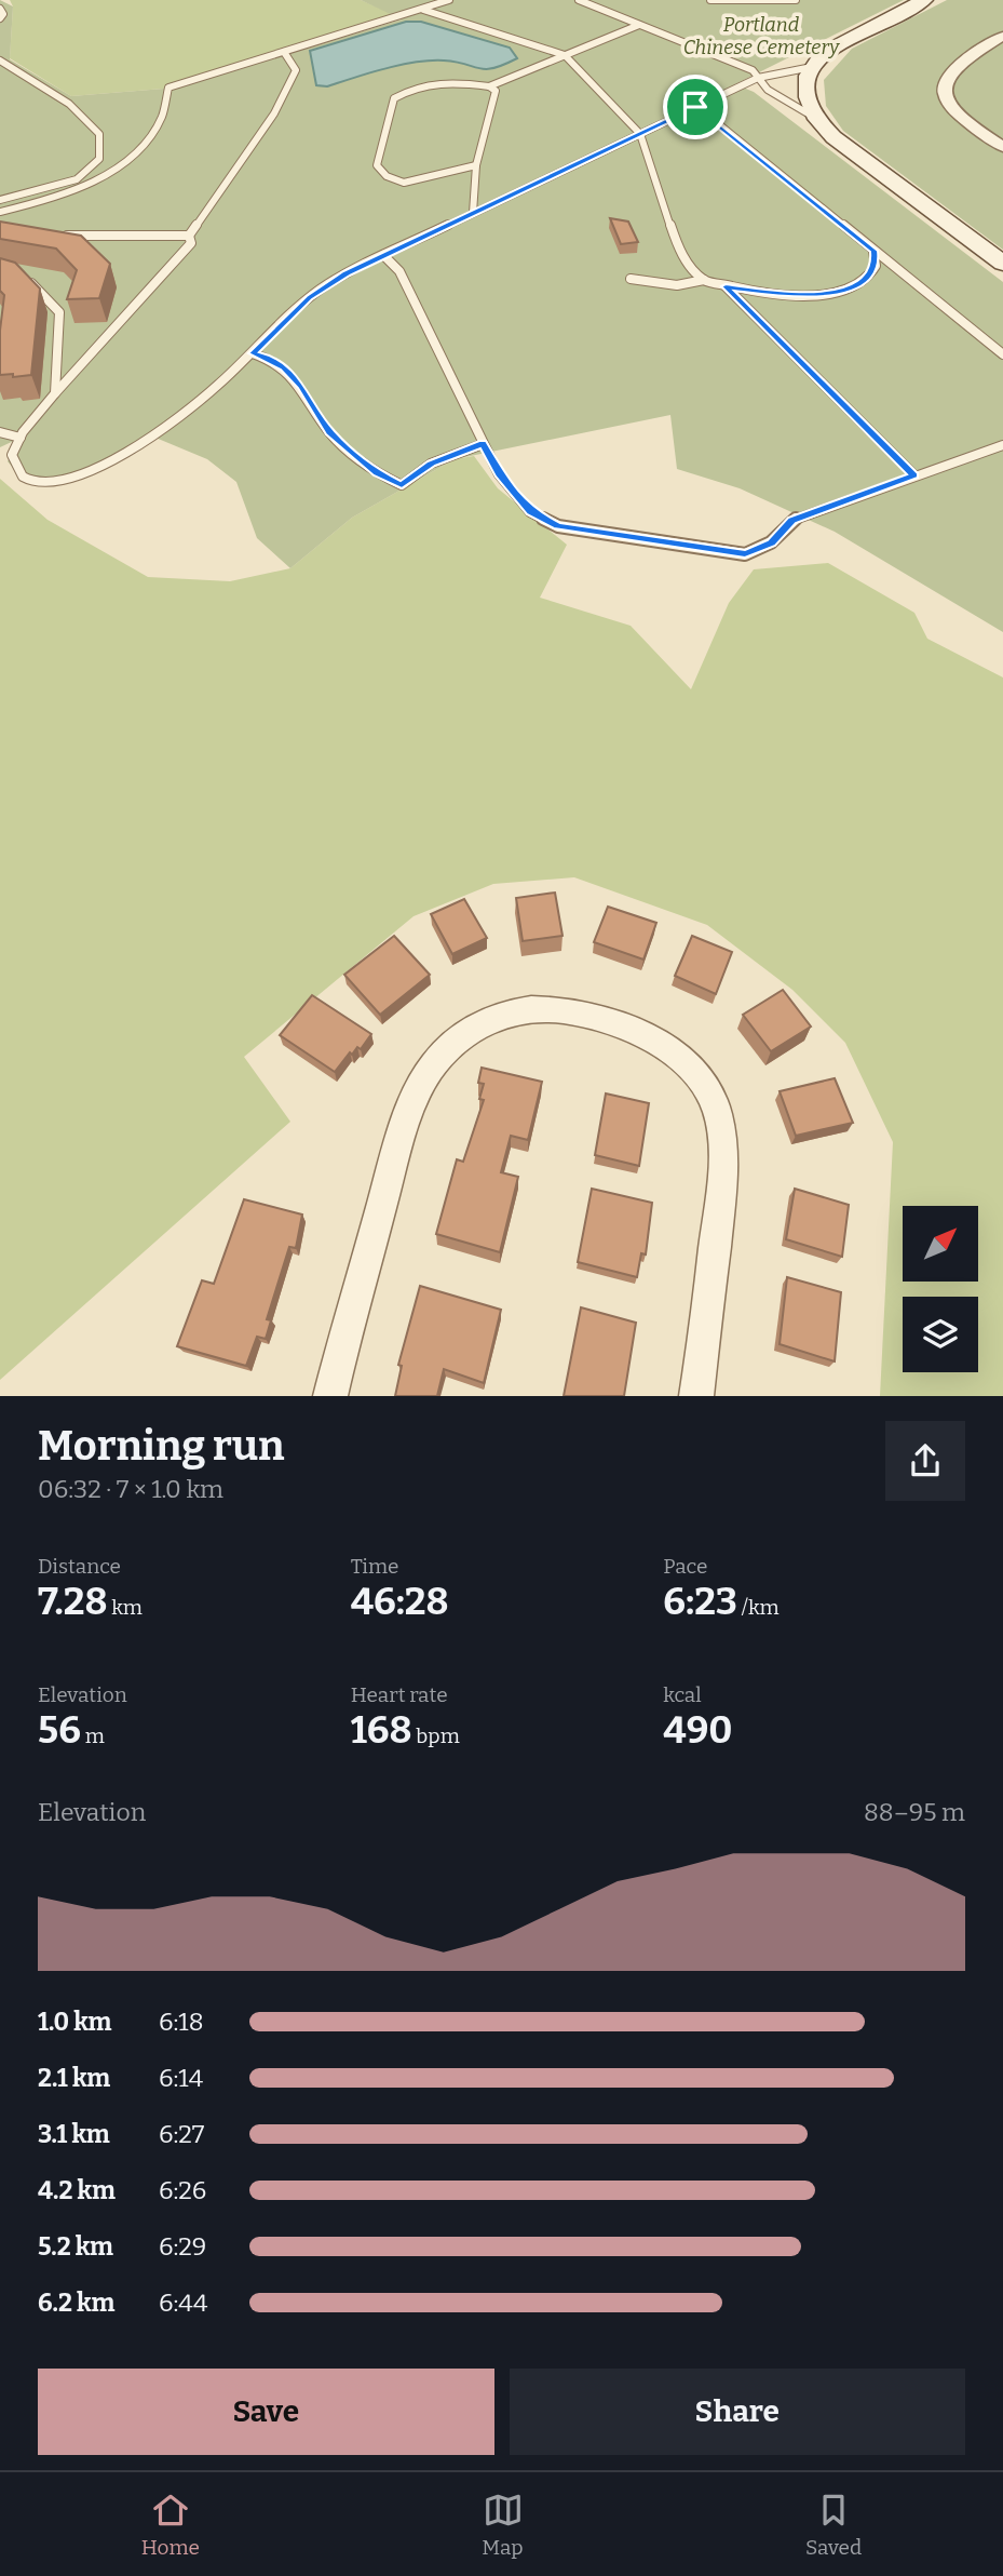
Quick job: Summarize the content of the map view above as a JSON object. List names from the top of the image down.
{
  "parks": ["Portland Chinese Cemetery"],
  "north": "top right",
  "page": {
    "heading": ["Morning run", "06:32 · 7 × 1.0 km"],
    "stats": [
      ["Distance", "7.28 km"],
      ["Time", "46:28"],
      ["Pace", "6:23 /km"],
      ["Elevation", "56 m"],
      ["Heart rate", "168 bpm"],
      ["kcal", "490"]
    ],
    "chart": ["Elevation", "88–95 m"],
    "list": [
      {
        "name": "1.0 km",
        "note": "6:18"
      },
      {
        "name": "2.1 km",
        "note": "6:14"
      },
      {
        "name": "3.1 km",
        "note": "6:27"
      },
      {
        "name": "4.2 km",
        "note": "6:26"
      },
      {
        "name": "5.2 km",
        "note": "6:29"
      },
      {
        "name": "6.2 km",
        "note": "6:44"
      }
    ],
    "buttons": ["Save", "Share"],
    "tabs": ["Home", "Map", "Saved"]
  }
}
